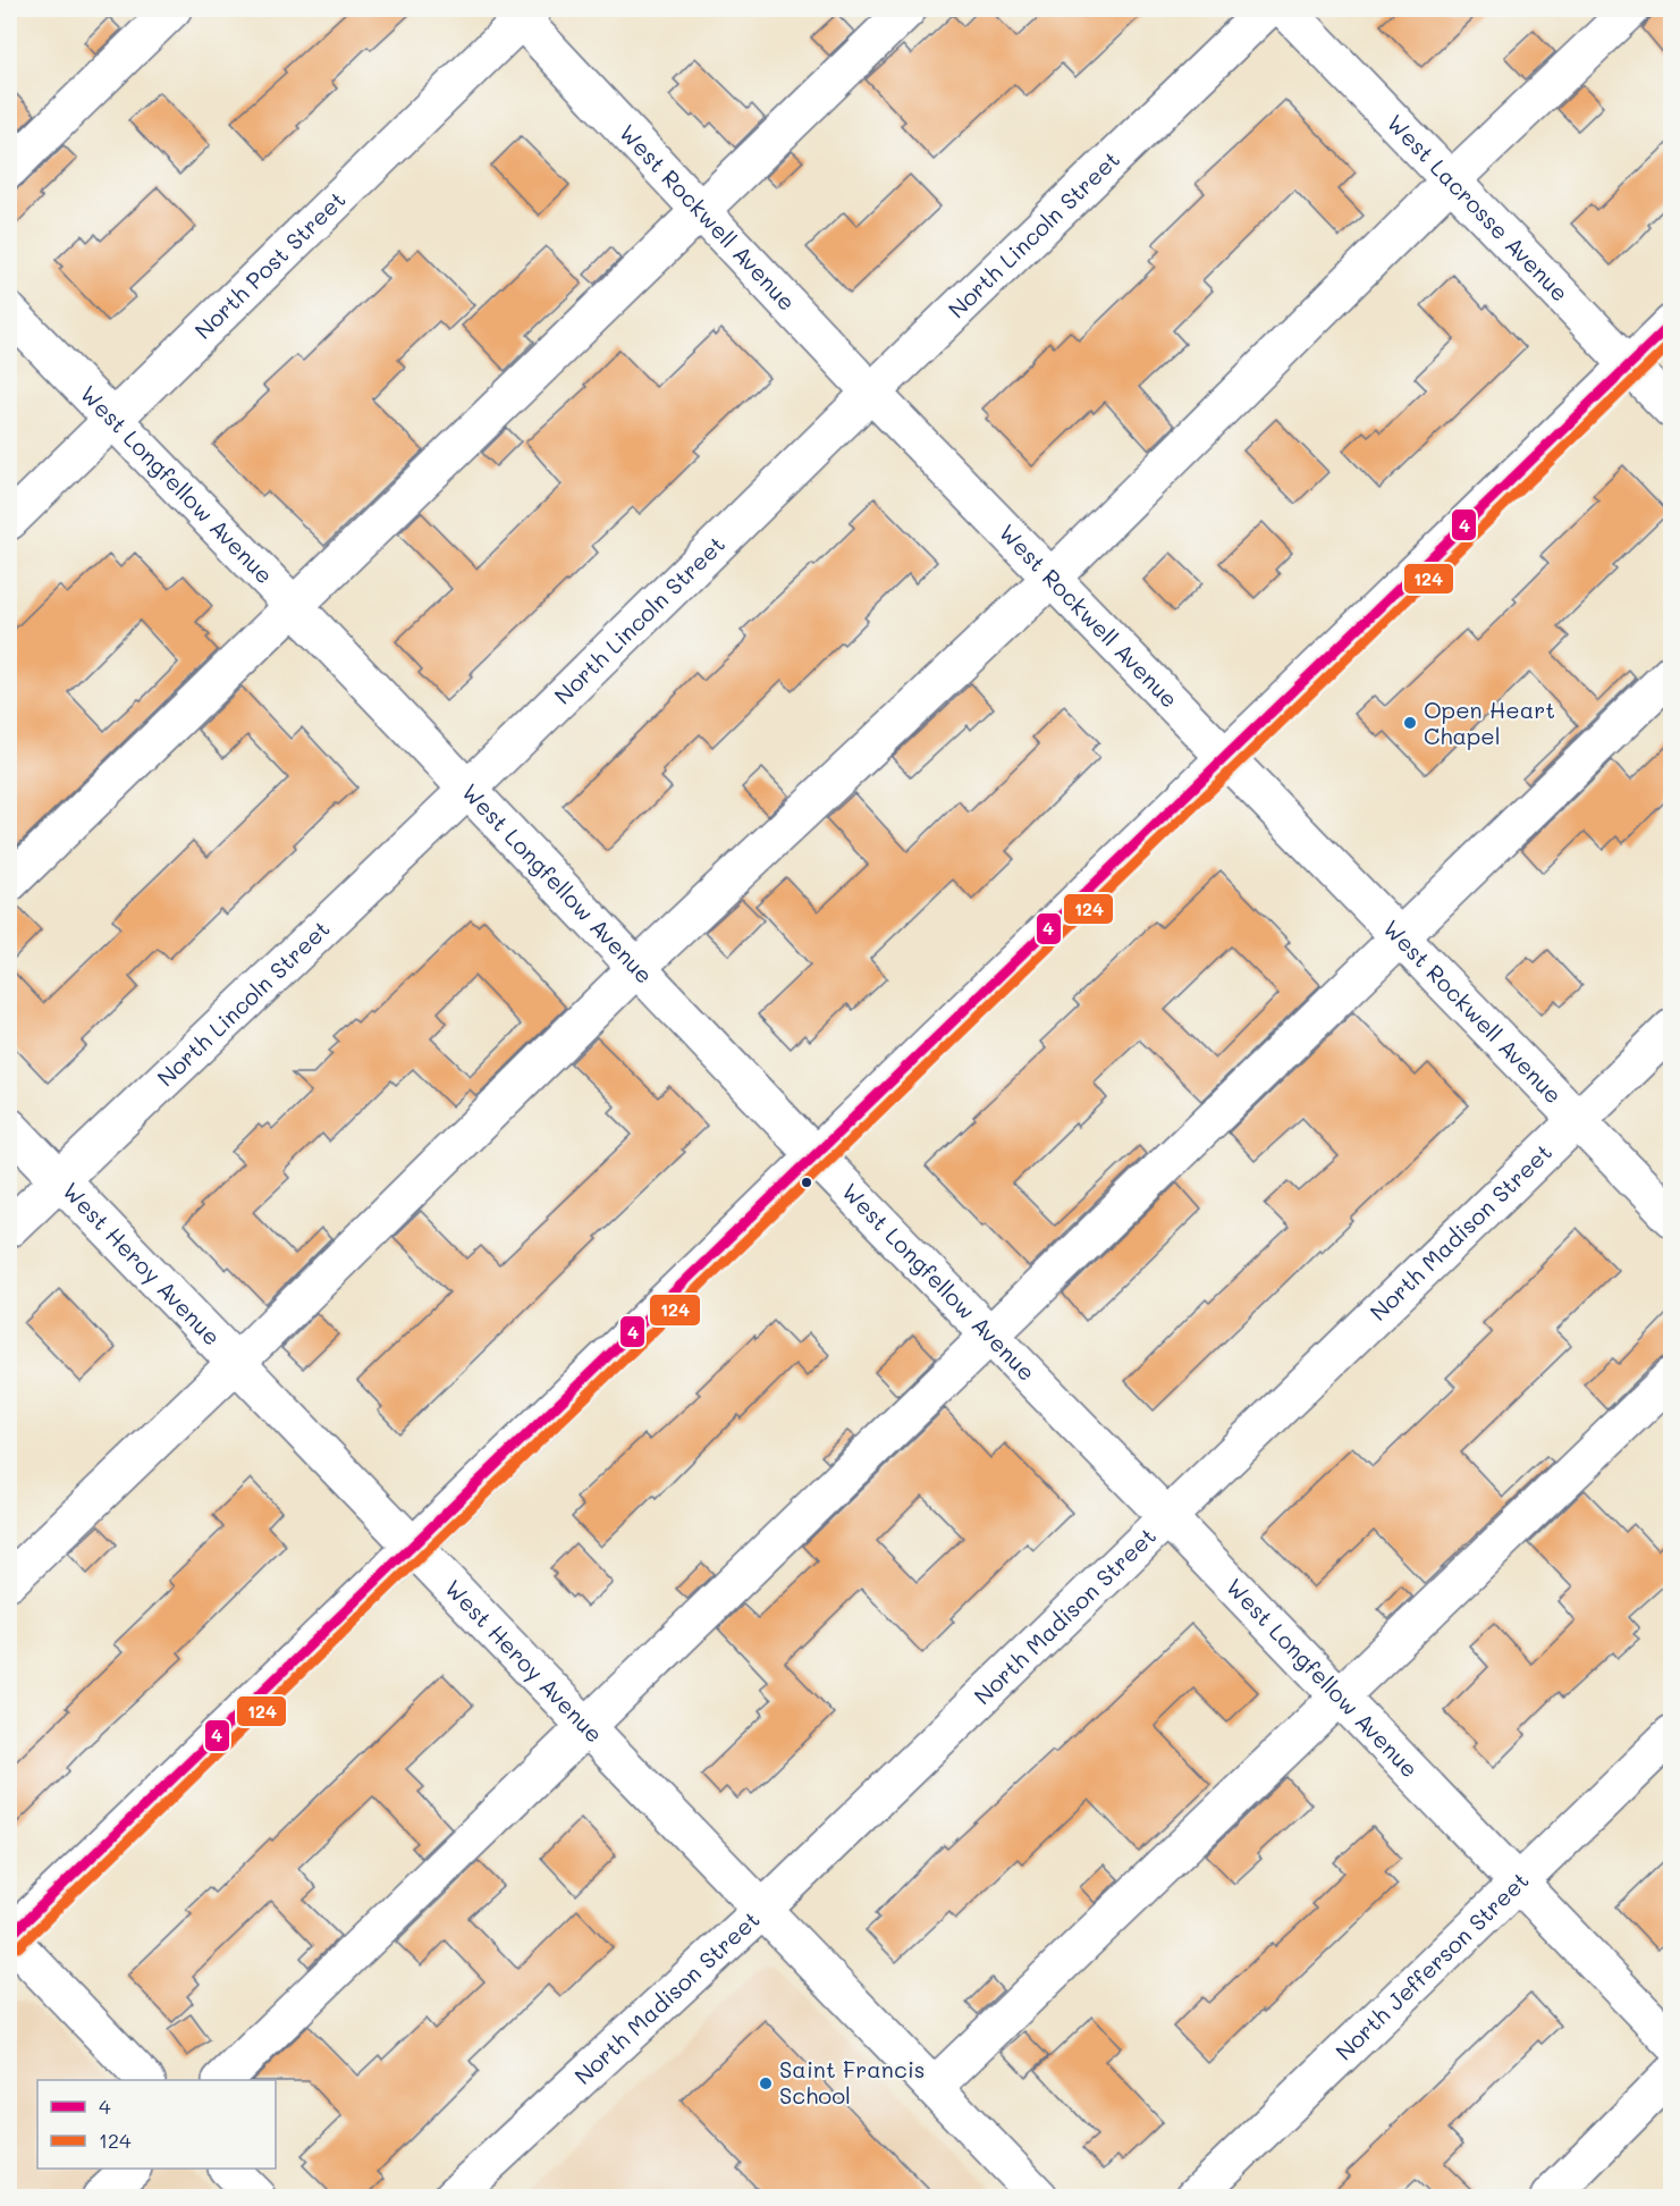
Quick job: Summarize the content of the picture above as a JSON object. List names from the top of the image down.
{
  "streets": {
    "street": [
      "West Lacrosse Avenue",
      "West Rockwell Avenue",
      "North Lincoln Street",
      "North Post Street",
      "West Longfellow Avenue",
      "North Madison Street",
      "West Heroy Avenue",
      "North Jefferson Street"
    ]
  },
  "crossings": [
    ["West Rockwell Avenue", "North Lincoln Street"],
    ["West Rockwell Avenue", "North Post Street"],
    ["West Rockwell Avenue", "North Madison Street"],
    ["North Lincoln Street", "West Longfellow Avenue"],
    ["North Lincoln Street", "West Heroy Avenue"],
    ["North Post Street", "West Longfellow Avenue"],
    ["West Longfellow Avenue", "North Madison Street"],
    ["West Longfellow Avenue", "North Jefferson Street"],
    ["North Madison Street", "West Heroy Avenue"]
  ],
  "places": ["Open Heart Chapel", "Saint Francis School"],
  "lines": ["transit line 4", "transit line 124"],
  "legend": ["4", "124"]
}
